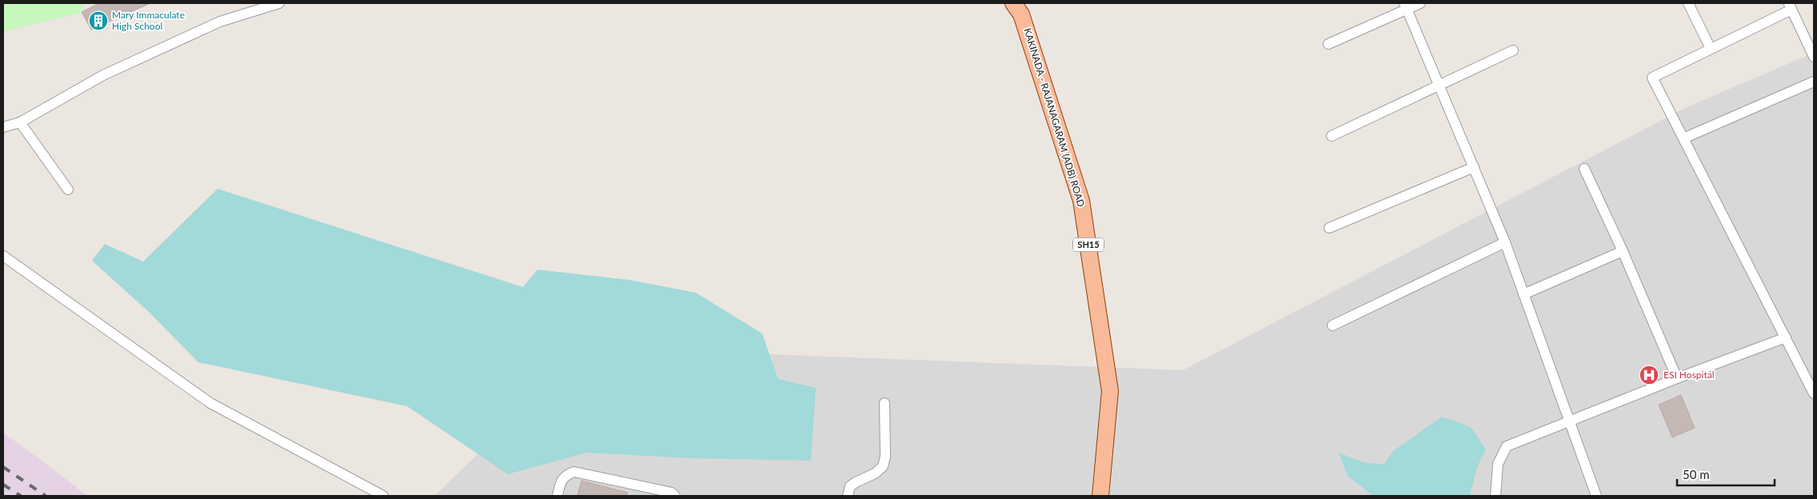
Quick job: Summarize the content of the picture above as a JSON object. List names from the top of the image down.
{
  "streets": {
    "main road": ["KAKINADA - RAJANAGARAM (ADB) ROAD", "SH15"]
  },
  "places": {
    "building": ["Mary Immaculate High School"],
    "hospital": ["ESI Hospital"]
  },
  "scale_bar": "50 m"
}
